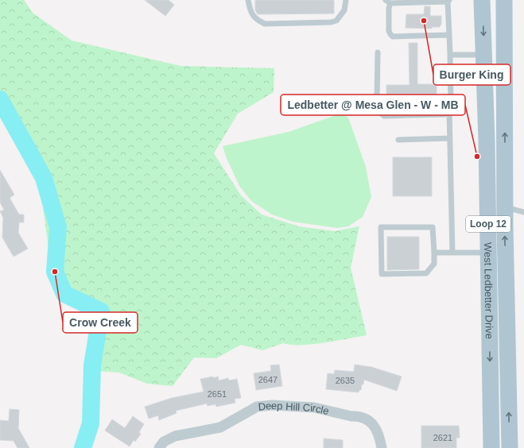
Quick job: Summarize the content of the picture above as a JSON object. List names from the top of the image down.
{
  "streets": {
    "main road": ["Loop 12", "West Ledbetter Drive"],
    "street": ["Deep Hill Circle"]
  },
  "places": ["Burger King", "Ledbetter @ Mesa Glen - W - MB", "Crow Creek"],
  "house_numbers": [
    "2647",
    "2635",
    "2651",
    "2621"
  ]
}
